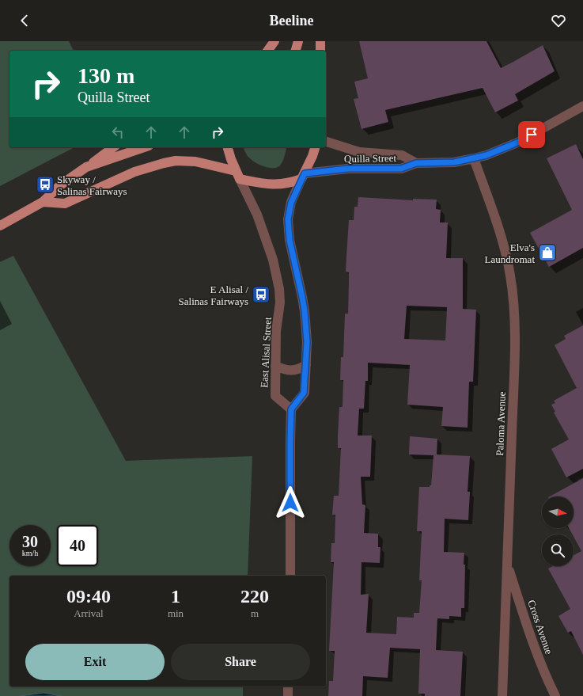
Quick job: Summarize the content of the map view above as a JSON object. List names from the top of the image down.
{
  "streets": {
    "main road": ["East Alisal Street"],
    "street": ["Quilla Street", "Paloma Avenue", "Cross Avenue"]
  },
  "crossings": [
    ["Quilla Street", "Paloma Avenue"],
    ["Paloma Avenue", "Cross Avenue"]
  ],
  "places": {
    "bus stop": ["Skyway / Salinas Fairways", "E Alisal / Salinas Fairways"],
    "shop": ["Elva's Laundromat"]
  },
  "north": "right",
  "page": {
    "header": "Beeline",
    "turn": ["130 m", "Quilla Street"],
    "speed": "30 km/h",
    "limit": "40",
    "eta": [
      "09:40",
      "Arrival",
      "1",
      "min",
      "220",
      "m"
    ],
    "buttons": ["Exit", "Share"]
  }
}
